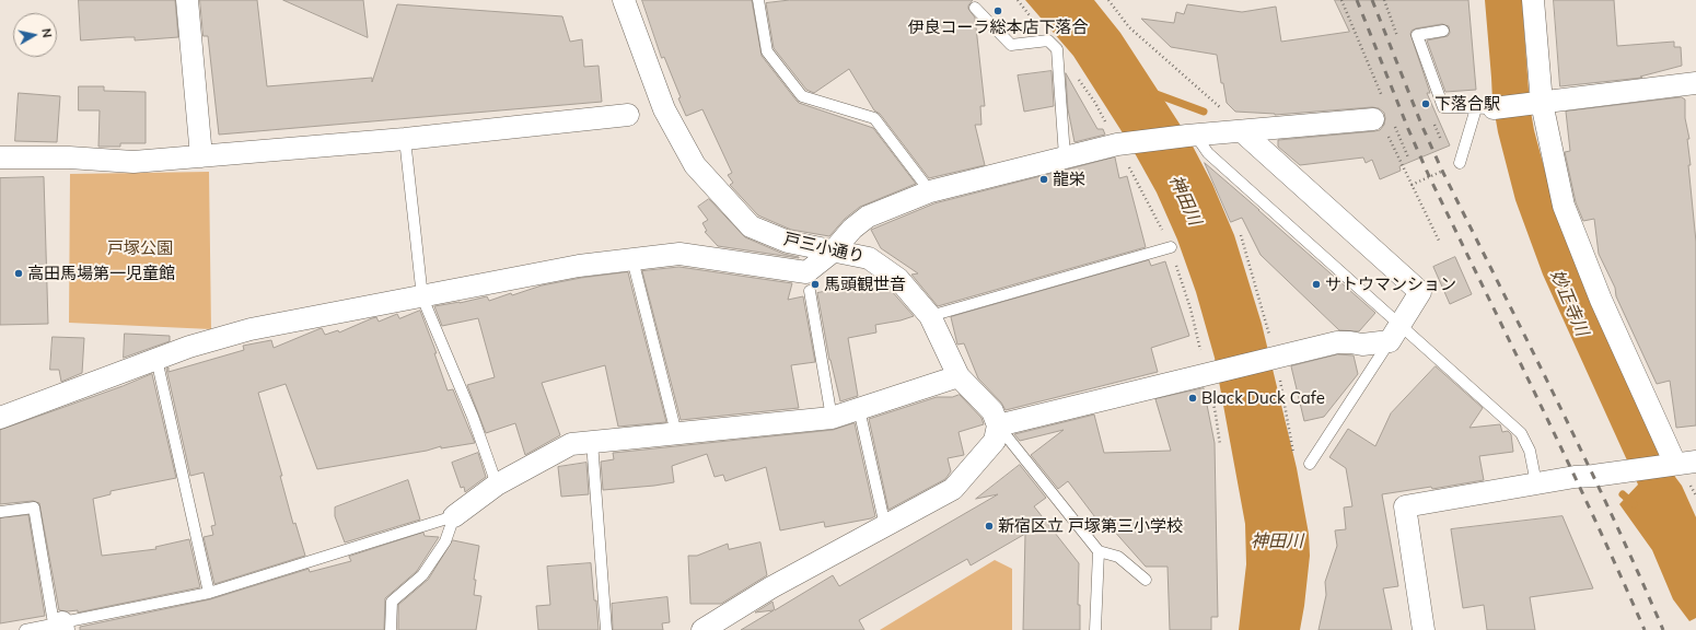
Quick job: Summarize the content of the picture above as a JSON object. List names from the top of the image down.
{
  "streets": {
    "street": ["戸三小通り"]
  },
  "water": ["神田川", "妙正寺川"],
  "parks": ["戸塚公園"],
  "places": [
    "伊良コーラ総本店下落合",
    "下落合駅",
    "龍栄",
    "高田馬場第一児童館",
    "馬頭観世音",
    "サトウマンション",
    "Black Duck Cafe",
    "新宿区立 戸塚第三小学校"
  ],
  "north": "right"
}
